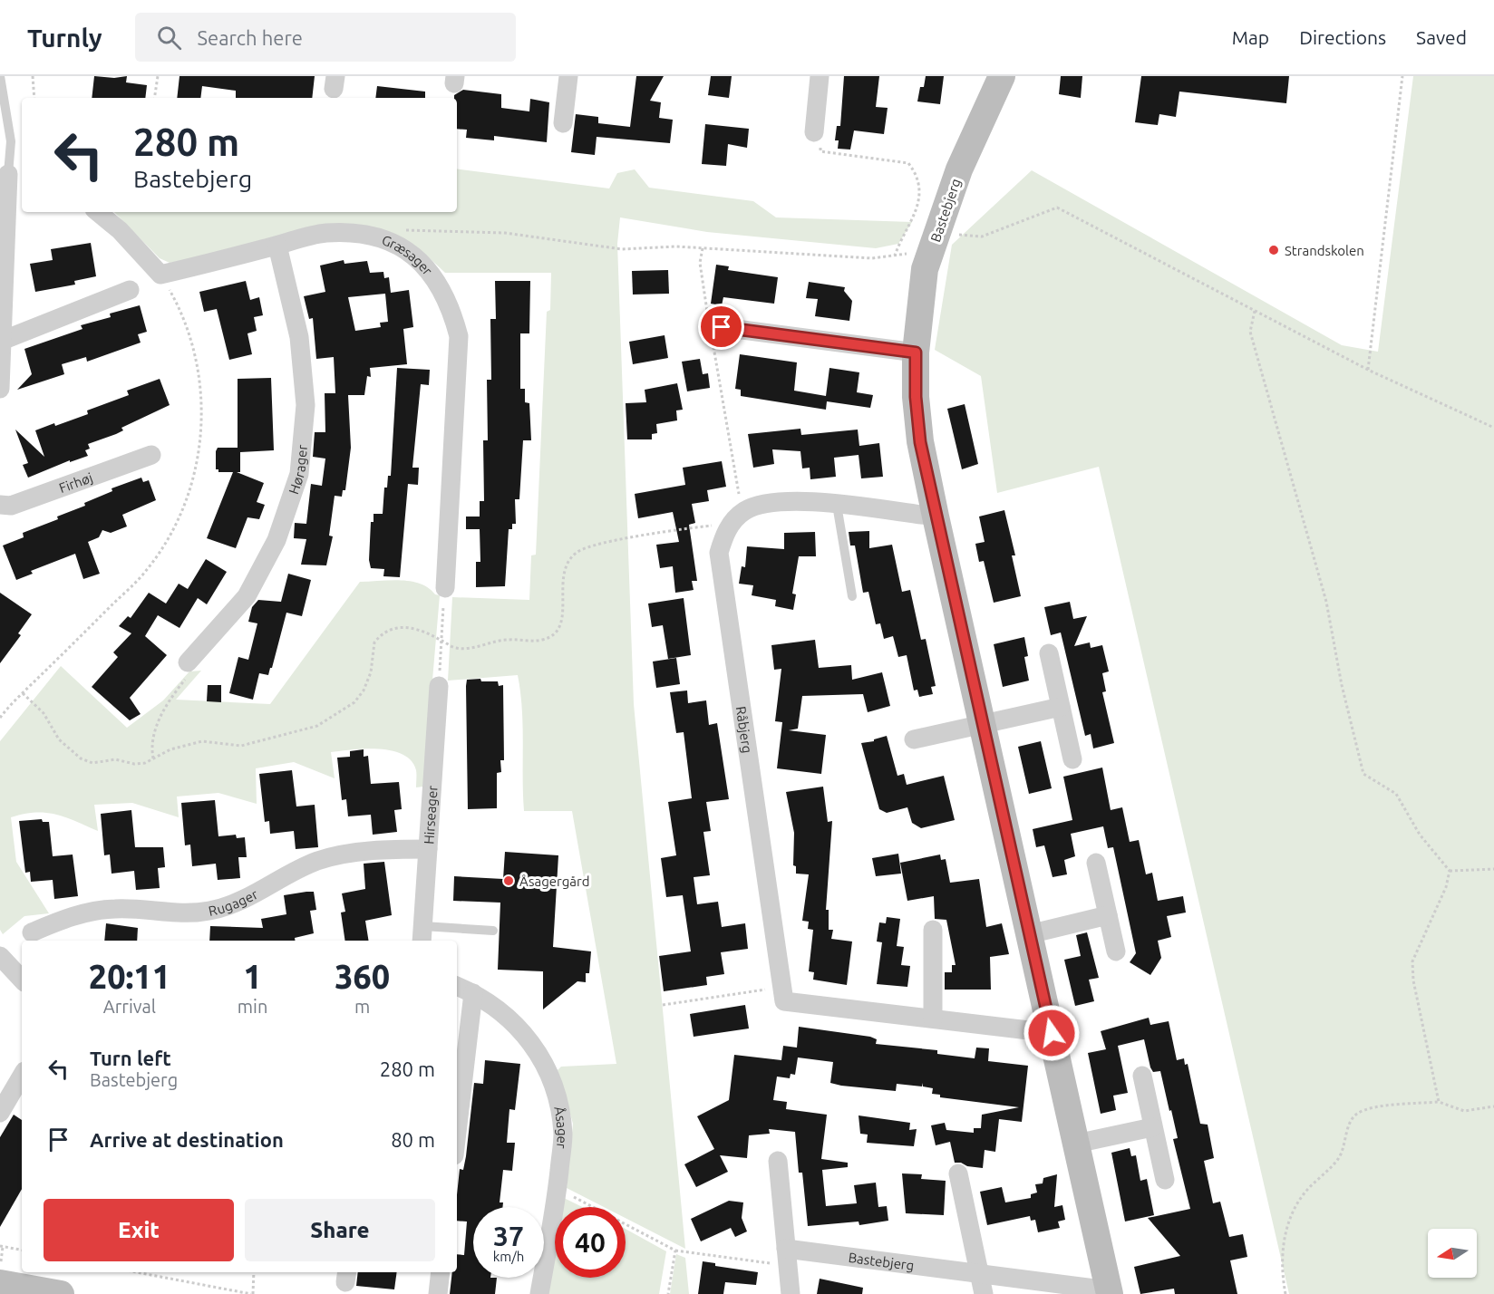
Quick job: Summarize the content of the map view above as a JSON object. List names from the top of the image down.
{
  "streets": {
    "street": [
      "Bastebjerg",
      "Græsager",
      "Hørager",
      "Firhøj",
      "Råbjerg",
      "Hirseager",
      "Rugager",
      "Åsager"
    ]
  },
  "crossings": [
    ["Bastebjerg", "Råbjerg"],
    ["Græsager", "Hørager"],
    ["Hirseager", "Rugager"]
  ],
  "places": ["Strandskolen", "Åsagergård"],
  "north": "left",
  "page": {
    "header": "Turnly",
    "search": "Search here",
    "nav": ["Map", "Directions", "Saved"],
    "turn": ["280 m", "Bastebjerg"],
    "eta": [
      "20:11",
      "Arrival",
      "1",
      "min",
      "360",
      "m"
    ],
    "list": [
      {
        "name": "Turn left",
        "note": "Bastebjerg",
        "value": "280 m"
      },
      {
        "name": "Arrive at destination",
        "value": "80 m"
      }
    ],
    "buttons": ["Exit", "Share"],
    "speed": "37 km/h",
    "limit": "40"
  }
}
